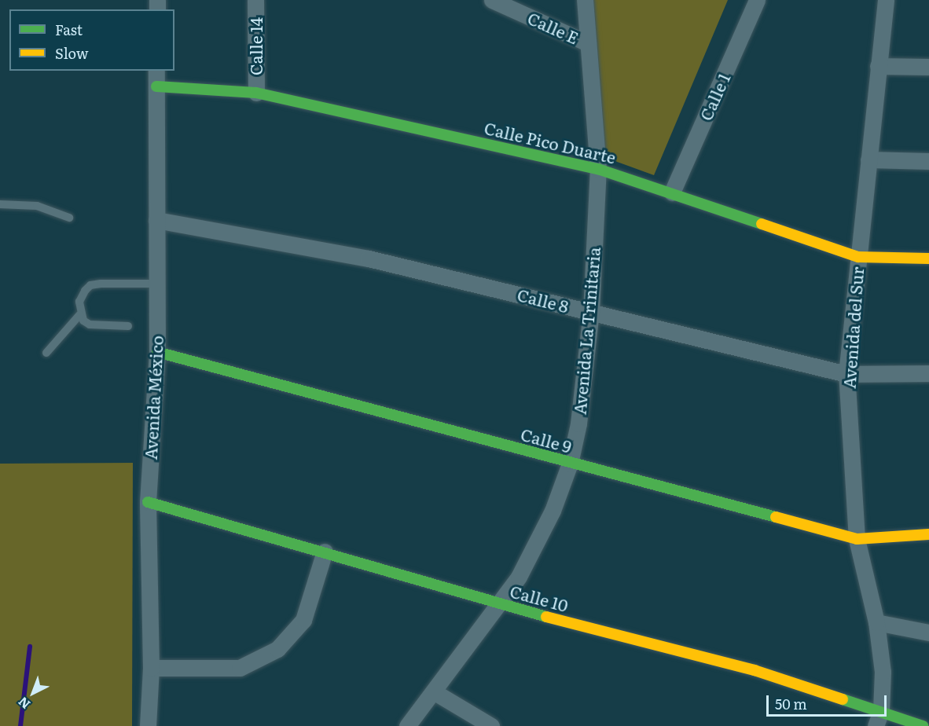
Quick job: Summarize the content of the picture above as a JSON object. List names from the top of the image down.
{
  "streets": {
    "street": [
      "Calle E",
      "Calle 14",
      "Calle 1",
      "Calle Pico Duarte",
      "Calle 8",
      "Avenida del Sur",
      "Avenida La Trinitaria",
      "Avenida México",
      "Calle 9",
      "Calle 10"
    ]
  },
  "crossings": [
    ["Calle E", "Avenida La Trinitaria"],
    ["Calle 14", "Calle Pico Duarte"],
    ["Calle 1", "Calle Pico Duarte"],
    ["Calle Pico Duarte", "Avenida del Sur"],
    ["Calle Pico Duarte", "Avenida La Trinitaria"],
    ["Calle Pico Duarte", "Avenida México"],
    ["Calle 8", "Avenida del Sur"],
    ["Calle 8", "Avenida La Trinitaria"],
    ["Calle 8", "Avenida México"],
    ["Avenida del Sur", "Calle 9"],
    ["Avenida del Sur", "Calle 10"],
    ["Avenida La Trinitaria", "Calle 9"],
    ["Avenida La Trinitaria", "Calle 10"],
    ["Avenida México", "Calle 9"],
    ["Avenida México", "Calle 10"]
  ],
  "legend": ["Fast", "Slow"],
  "scale_bar": "50 m",
  "north": "bottom left"
}
